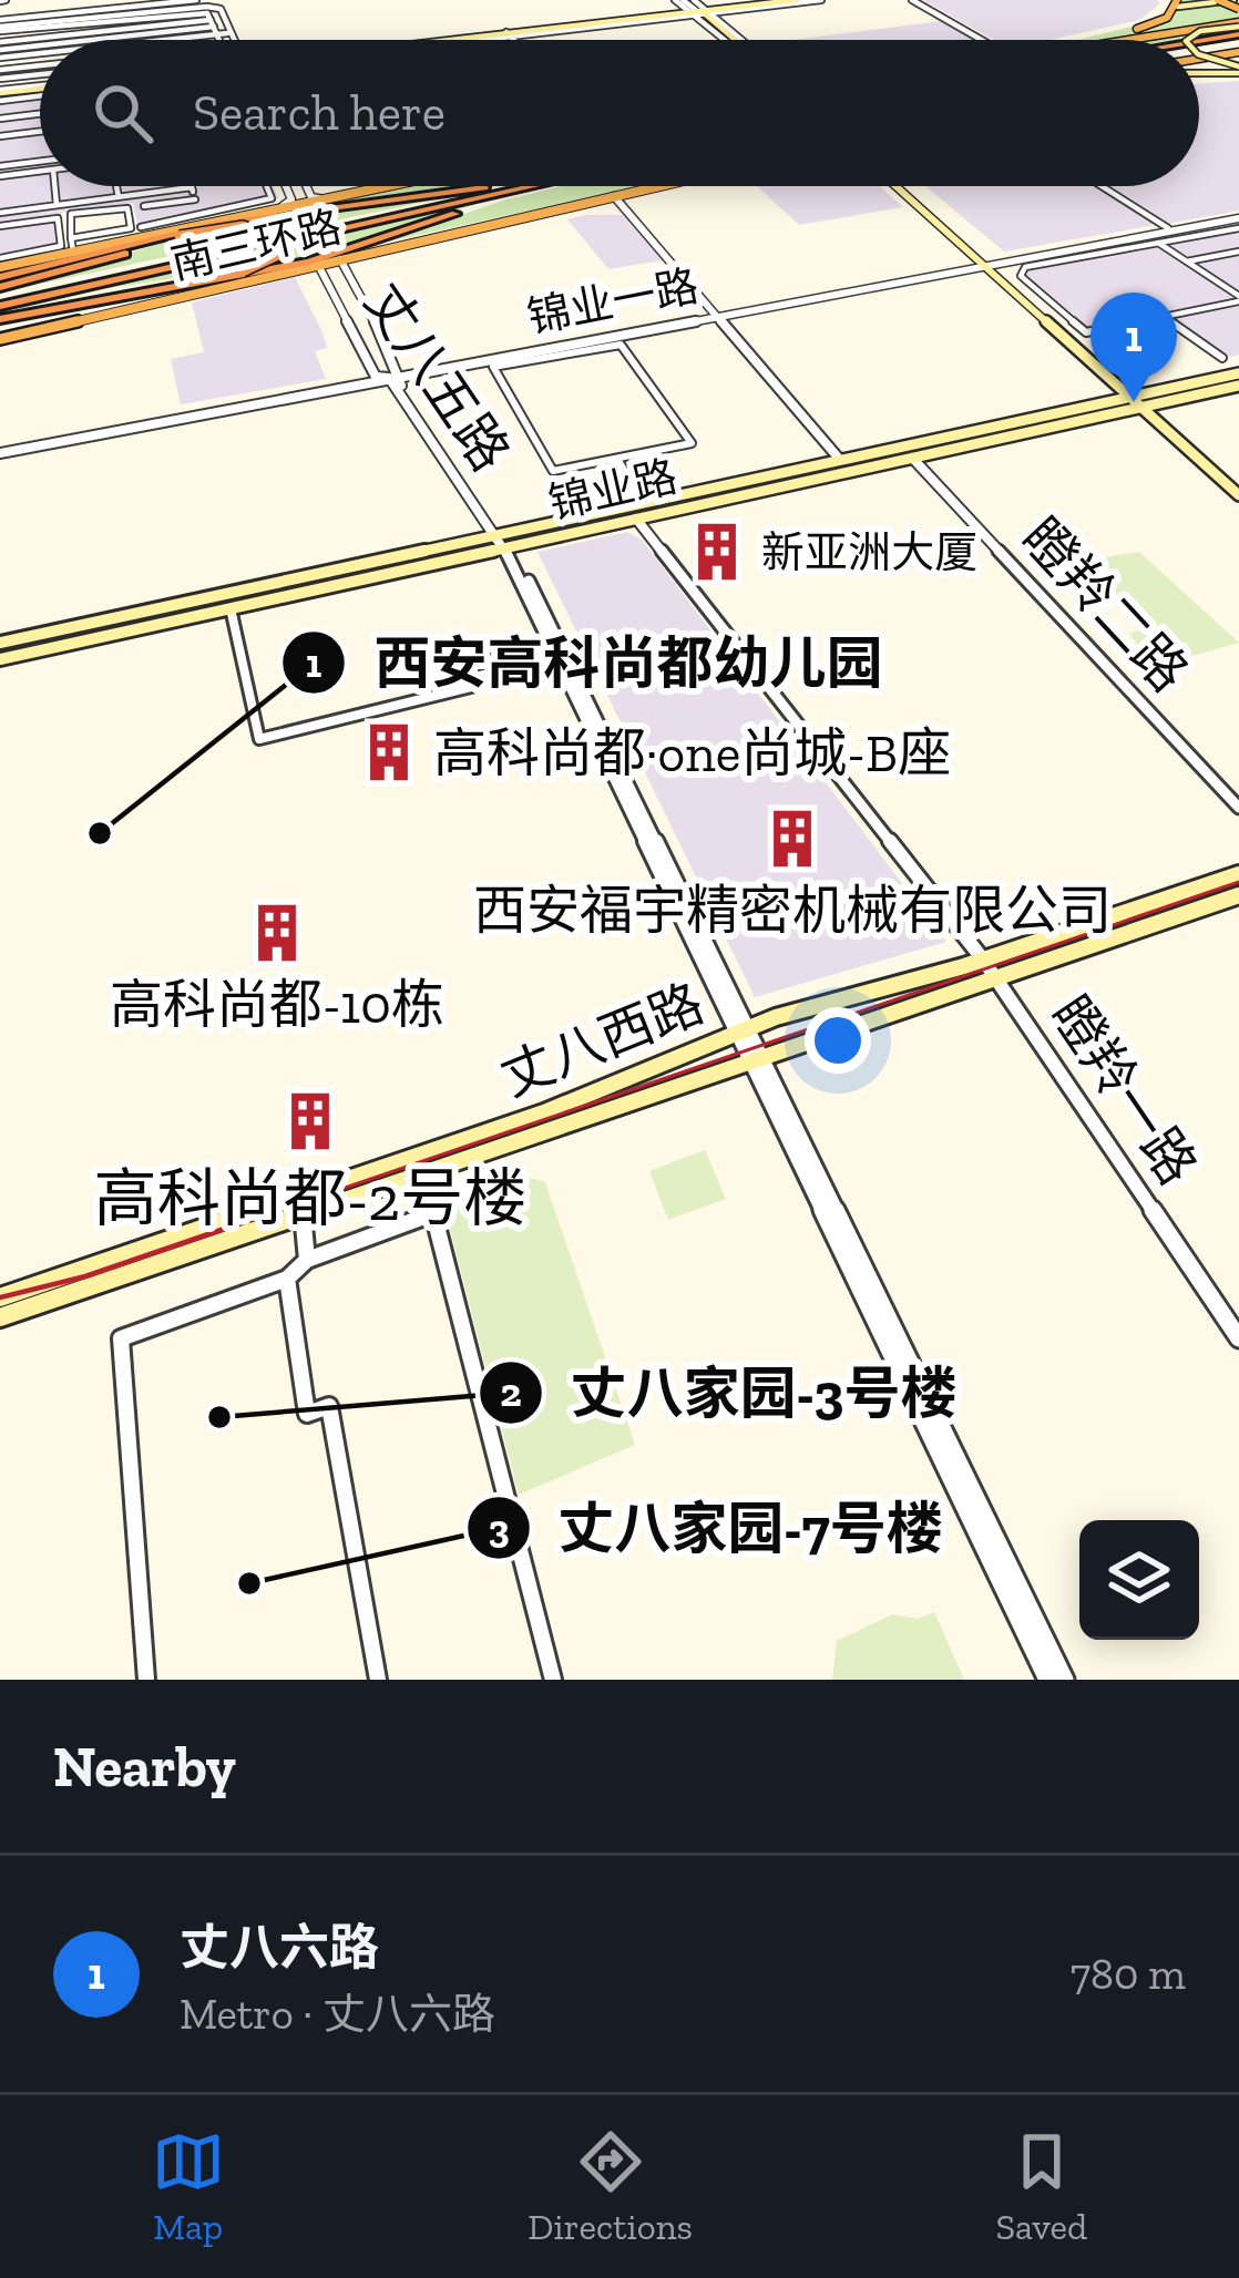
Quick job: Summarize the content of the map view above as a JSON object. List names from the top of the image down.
{
  "streets": {
    "highway": ["南三环路"],
    "main road": ["锦业路", "丈八西路"],
    "street": [
      "锦业一路",
      "丈八五路",
      "瞪羚二路",
      "瞪羚一路"
    ]
  },
  "crossings": [
    ["南三环路", "丈八五路"],
    ["锦业一路", "丈八五路"],
    ["丈八五路", "锦业路"],
    ["丈八五路", "丈八西路"],
    ["锦业路", "瞪羚二路"],
    ["锦业路", "瞪羚一路"],
    ["丈八西路", "瞪羚一路"]
  ],
  "places": {
    "building": [
      "新亚洲大厦",
      "高科尚都·one尚城-B座",
      "西安福宇精密机械有限公司",
      "高科尚都-10栋",
      "高科尚都-2号楼"
    ],
    "other": ["西安高科尚都幼儿园", "丈八家园-3号楼", "丈八家园-7号楼"]
  },
  "page": {
    "search": "Search here",
    "pins": "1",
    "heading": "Nearby",
    "list": [
      {
        "mark": "1",
        "name": "丈八六路",
        "note": "Metro · 丈八六路",
        "value": "780 m"
      }
    ],
    "nav": ["Map", "Directions", "Saved"]
  }
}
